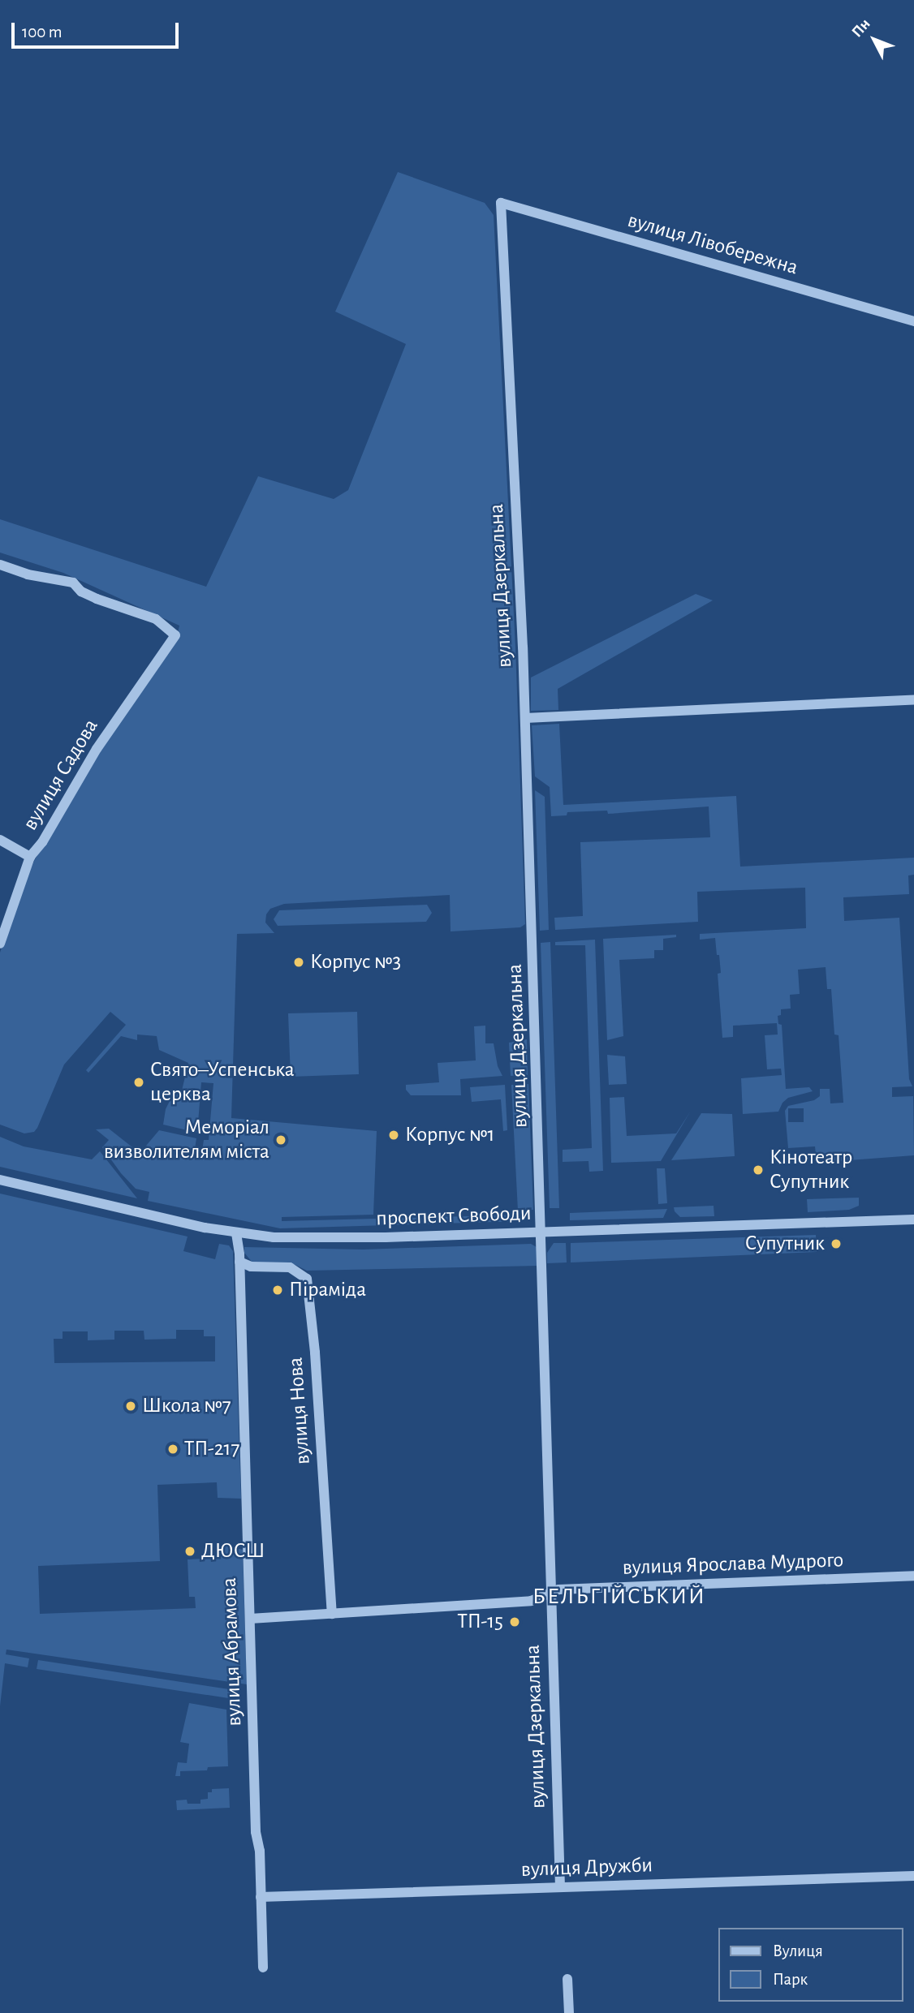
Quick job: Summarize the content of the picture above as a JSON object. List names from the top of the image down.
{
  "streets": {
    "street": [
      "вулиця Лівобережна",
      "вулиця Дзеркальна",
      "вулиця Садова",
      "проспект Свободи",
      "вулиця Нова",
      "вулиця Ярослава Мудрого",
      "вулиця Абрамова",
      "вулиця Дружби"
    ]
  },
  "crossings": [
    ["вулиця Лівобережна", "вулиця Дзеркальна"],
    ["вулиця Дзеркальна", "проспект Свободи"],
    ["вулиця Дзеркальна", "вулиця Ярослава Мудрого"],
    ["вулиця Дзеркальна", "вулиця Дружби"],
    ["проспект Свободи", "вулиця Абрамова"],
    ["вулиця Нова", "вулиця Ярослава Мудрого"],
    ["вулиця Нова", "вулиця Абрамова"],
    ["вулиця Ярослава Мудрого", "вулиця Абрамова"],
    ["вулиця Абрамова", "вулиця Дружби"]
  ],
  "districts": ["БЕЛЬГІЙСЬКИЙ"],
  "places": [
    "Корпус №3",
    "Свято–Успенська церква",
    "Корпус №1",
    "Меморіал визволителям міста",
    "Кінотеатр Супутник",
    "Супутник",
    "Піраміда",
    "Школа №7",
    "ТП-217",
    "ДЮСШ",
    "ТП-15"
  ],
  "legend": ["Вулиця", "Парк"],
  "scale_bar": "100 m",
  "north": "top left"
}
